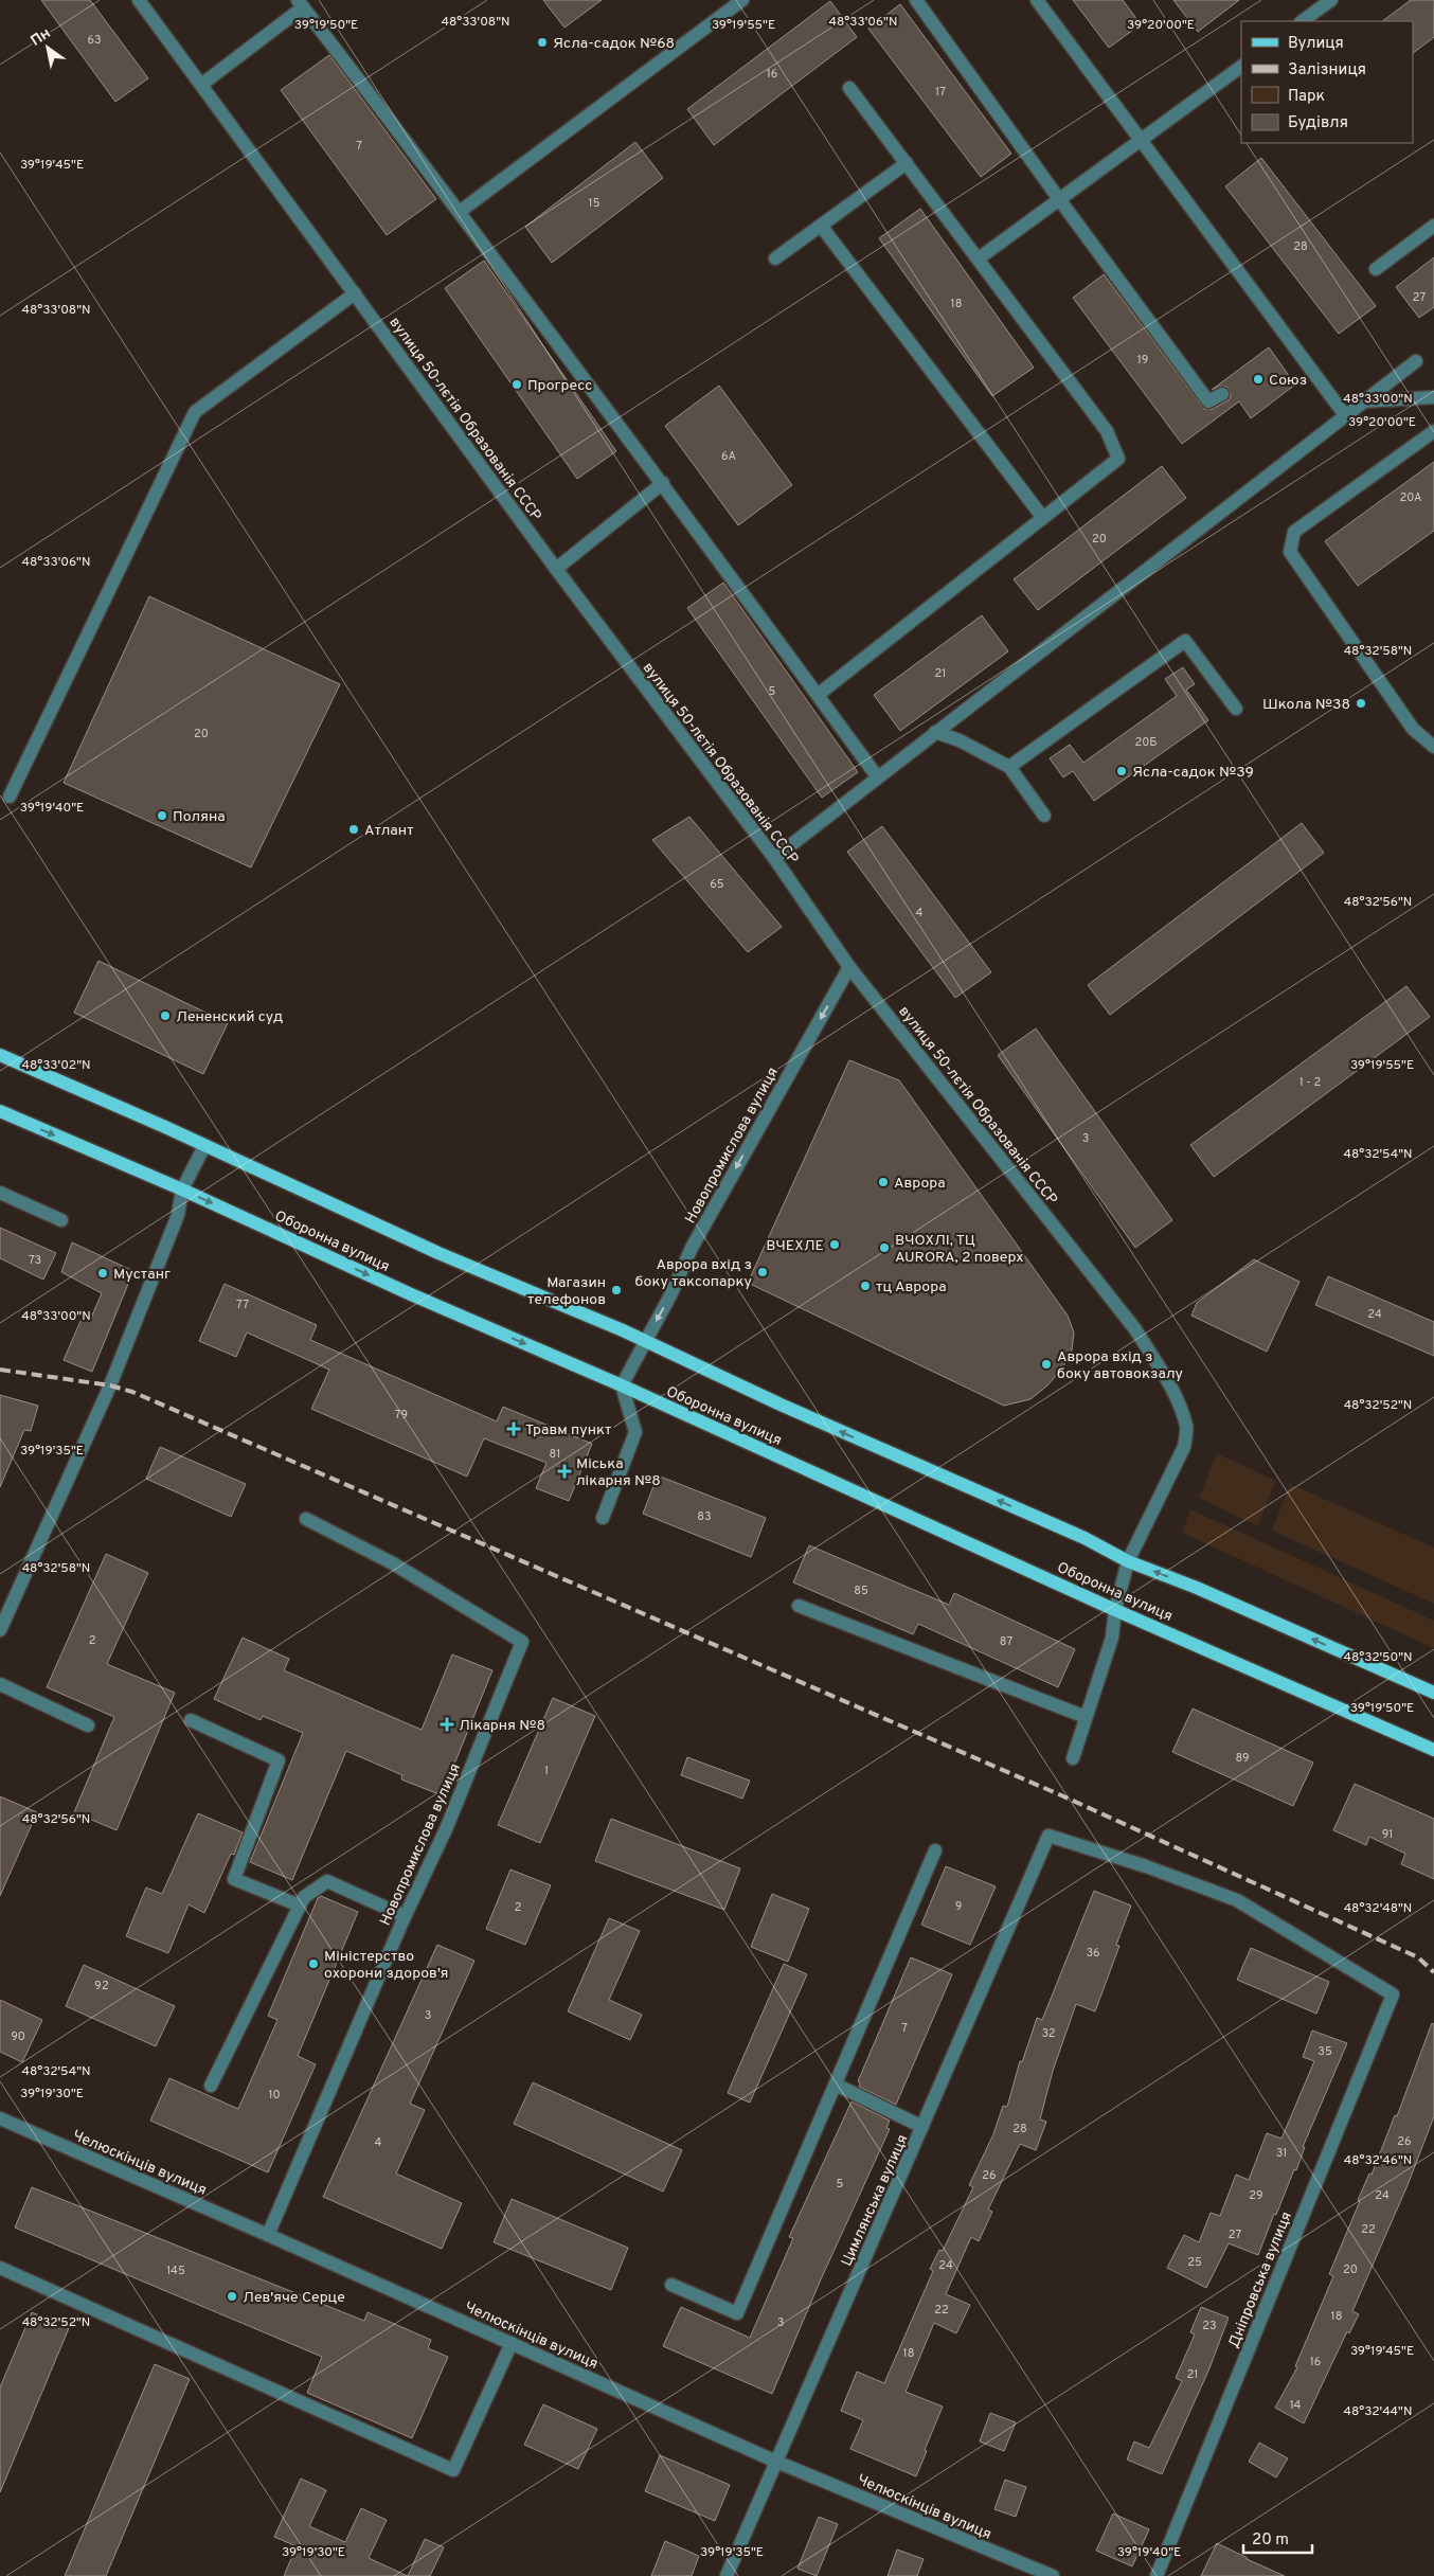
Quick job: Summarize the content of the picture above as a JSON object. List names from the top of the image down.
{
  "streets": {
    "main road": ["Оборонна вулиця"],
    "street": [
      "вулиця 50-лєтія Образованія СССР",
      "Новопромислова вулиця",
      "Челюскінців вулиця",
      "Цимлянська вулиця",
      "Дніпровська вулиця"
    ]
  },
  "crossings": [
    ["вулиця 50-лєтія Образованія СССР", "Новопромислова вулиця"],
    ["вулиця 50-лєтія Образованія СССР", "Оборонна вулиця"],
    ["Новопромислова вулиця", "Оборонна вулиця"],
    ["Новопромислова вулиця", "Челюскінців вулиця"],
    ["Челюскінців вулиця", "Цимлянська вулиця"],
    ["Цимлянська вулиця", "Дніпровська вулиця"]
  ],
  "places": {
    "other": [
      "Ясла-садок №68",
      "Союз",
      "Прогресс",
      "Школа №38",
      "Ясла-садок №39",
      "Поляна",
      "Атлант",
      "Лененский суд",
      "Аврора",
      "ВЧЕХЛЕ",
      "ВЧОХЛІ, ТЦ AURORA, 2 поверх",
      "Аврора вхід з боку таксопарку",
      "Мустанг",
      "тц Аврора",
      "Магазин телефонов",
      "Аврора вхід з боку автовокзалу",
      "Міністерство охорони здоров'я",
      "Лев'яче Серце"
    ],
    "health": ["Травм пункт", "Міська лікарня №8", "Лікарня №8"]
  },
  "house_numbers": [
    "63",
    "16",
    "17",
    "7",
    "15",
    "28",
    "27",
    "18",
    "19",
    "6А",
    "20А",
    "20",
    "21",
    "5",
    "20",
    "20Б",
    "65",
    "4",
    "1 - 2",
    "3",
    "73",
    "77",
    "24",
    "79",
    "81",
    "83",
    "85",
    "2",
    "87",
    "89",
    "1",
    "91",
    "9",
    "2",
    "36",
    "92",
    "3",
    "7",
    "32",
    "90",
    "35",
    "10",
    "28",
    "26",
    "4",
    "31",
    "26",
    "5",
    "29",
    "24",
    "22",
    "27",
    "25",
    "24",
    "20",
    "145",
    "22",
    "18",
    "3",
    "23",
    "18",
    "16",
    "21",
    "14"
  ],
  "legend": [
    "Вулиця",
    "Залізниця",
    "Парк",
    "Будівля"
  ],
  "scale_bar": "20 m",
  "north": "top left",
  "coordinates": [
    "48°33'08\"N",
    "48°33'06\"N",
    "39°19'50\"E",
    "39°19'55\"E",
    "39°20'00\"E",
    "39°19'45\"E",
    "48°33'00\"N",
    "48°32'58\"N",
    "39°19'40\"E",
    "48°32'56\"N",
    "48°33'02\"N",
    "48°32'54\"N",
    "48°32'52\"N",
    "39°19'35\"E",
    "48°32'50\"N",
    "48°32'48\"N",
    "39°19'30\"E",
    "48°32'46\"N",
    "48°32'44\"N"
  ]
}
